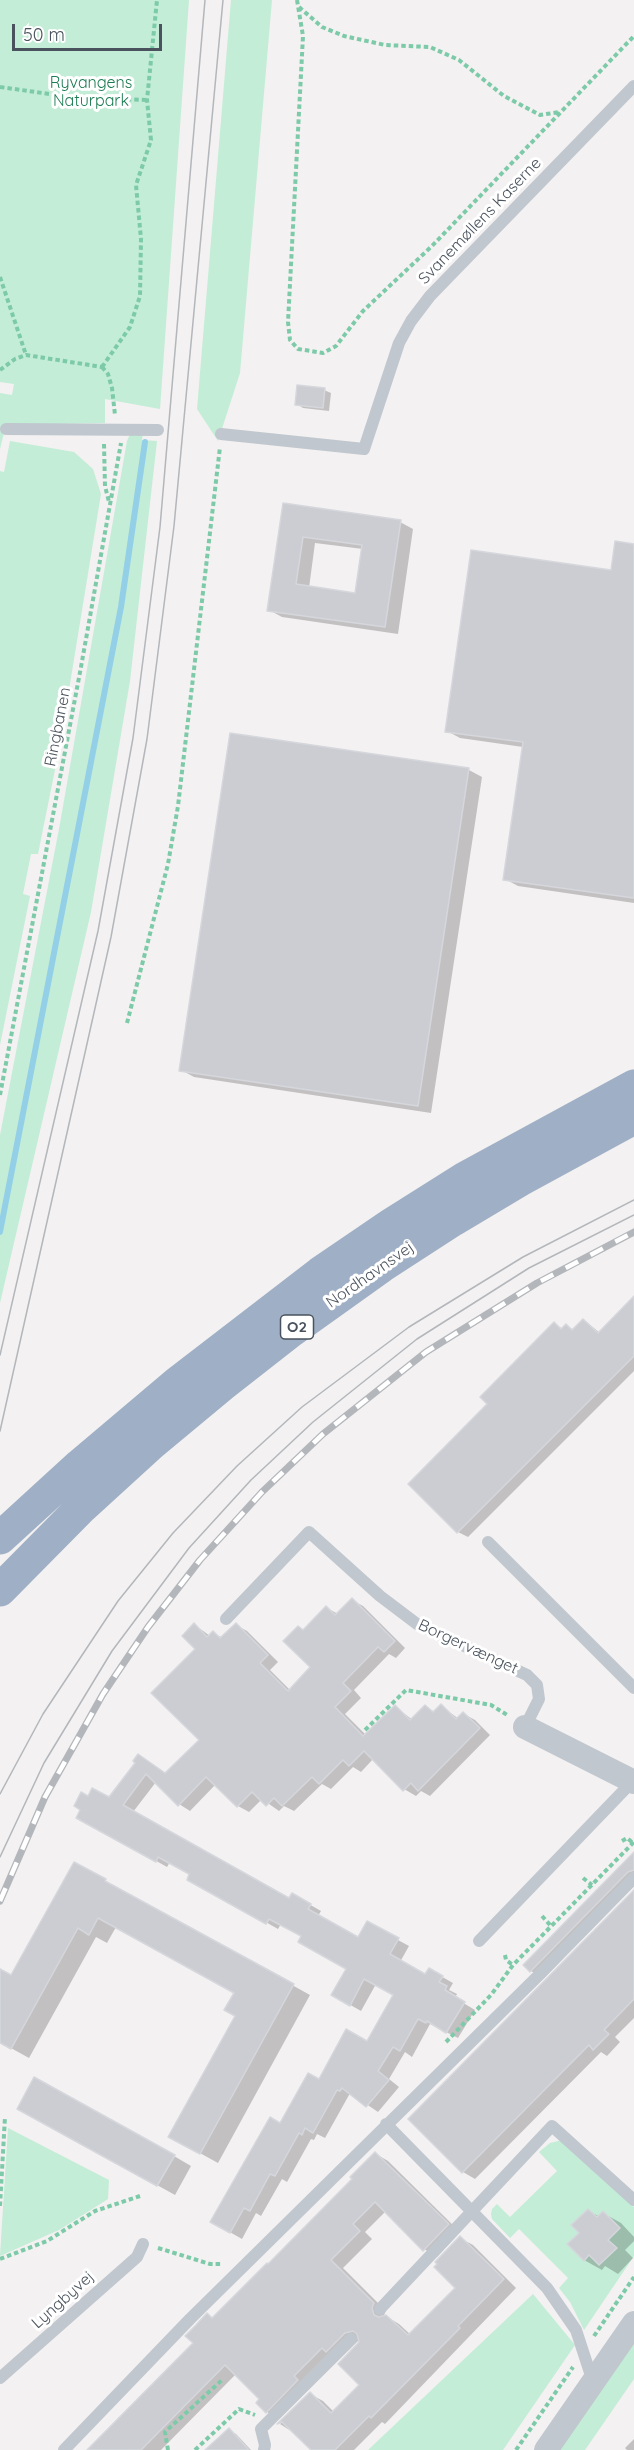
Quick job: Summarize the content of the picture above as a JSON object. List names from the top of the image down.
{
  "streets": {
    "highway": ["Nordhavnsvej", "O2"],
    "lane": ["Svanemøllens Kaserne", "Borgervænget", "Lyngbyvej"],
    "path": ["Ringbanen"]
  },
  "parks": ["Ryvangens Naturpark"],
  "scale_bar": "50 m"
}
